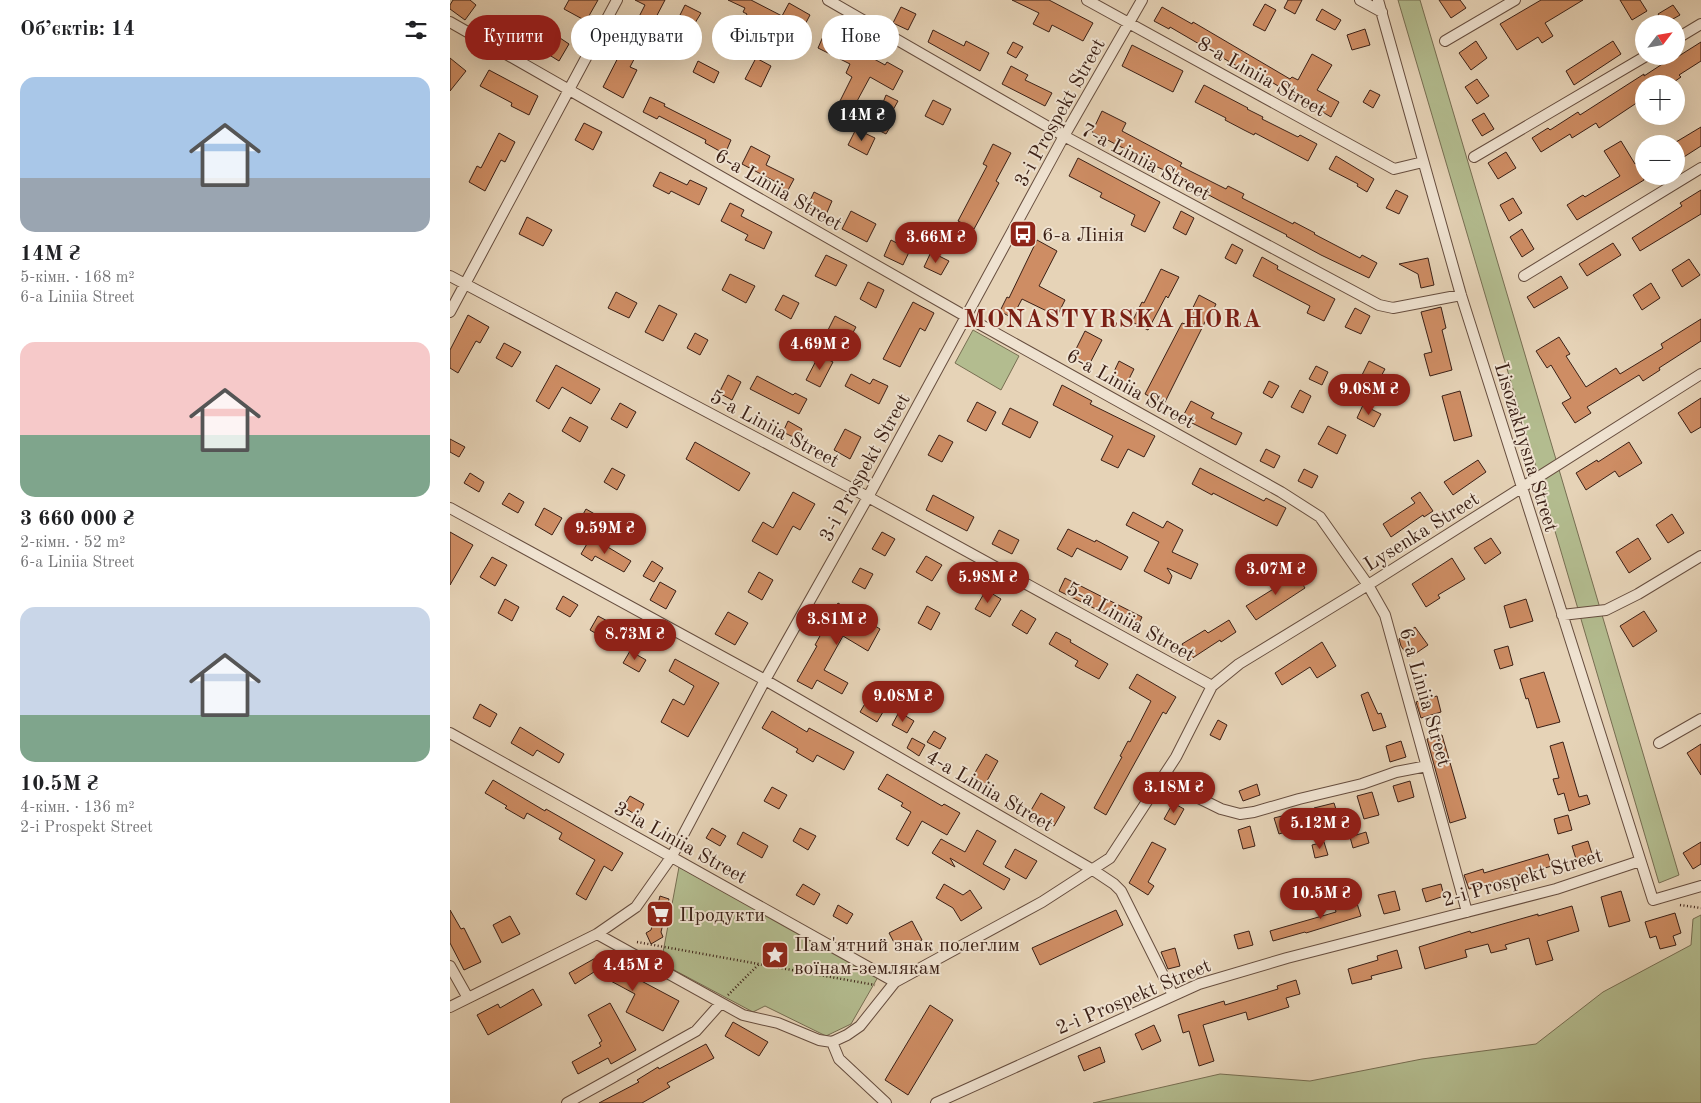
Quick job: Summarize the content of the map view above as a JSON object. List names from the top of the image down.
{
  "streets": {
    "street": [
      "8-a Liniia Street",
      "3-i Prospekt Street",
      "7-a Liniia Street",
      "6-a Liniia Street",
      "5-a Liniia Street",
      "Lisozakhysna Street",
      "Lysenka Street",
      "4-a Liniia Street",
      "3-ia Liniia Street",
      "2-i Prospekt Street"
    ]
  },
  "crossings": [
    ["8-a Liniia Street", "3-i Prospekt Street"],
    ["8-a Liniia Street", "Lisozakhysna Street"],
    ["3-i Prospekt Street", "7-a Liniia Street"],
    ["3-i Prospekt Street", "6-a Liniia Street"],
    ["3-i Prospekt Street", "5-a Liniia Street"],
    ["3-i Prospekt Street", "4-a Liniia Street"],
    ["3-i Prospekt Street", "3-ia Liniia Street"],
    ["7-a Liniia Street", "Lisozakhysna Street"],
    ["6-a Liniia Street", "Lysenka Street"],
    ["6-a Liniia Street", "2-i Prospekt Street"],
    ["5-a Liniia Street", "Lysenka Street"],
    ["Lisozakhysna Street", "Lysenka Street"],
    ["Lisozakhysna Street", "2-i Prospekt Street"],
    ["Lysenka Street", "4-a Liniia Street"],
    ["Lysenka Street", "3-ia Liniia Street"],
    ["4-a Liniia Street", "2-i Prospekt Street"]
  ],
  "districts": ["MONASTYRSKA HORA"],
  "places": {
    "bus stop": ["6-а Лінія"],
    "supermarket": ["Продукти"],
    "place": ["Пам'ятний знак полеглим воїнам-землякам"]
  },
  "north": "top right",
  "page": {
    "heading": "Об’єктів: 14",
    "map_buttons": ["+", "−"],
    "chip": [
      "Купити",
      "Орендувати",
      "Фільтри",
      "Нове"
    ],
    "list": [
      {
        "name": "14M ₴",
        "note": "5-кімн. · 168 m² · 6-a Liniia Street"
      },
      {
        "name": "3 660 000 ₴",
        "note": "2-кімн. · 52 m² · 6-a Liniia Street"
      },
      {
        "name": "10.5M ₴",
        "note": "4-кімн. · 136 m² · 2-i Prospekt Street"
      }
    ],
    "price": [
      "14M ₴",
      "3.66M ₴",
      "4.69M ₴",
      "9.08M ₴",
      "9.59M ₴",
      "3.07M ₴",
      "5.98M ₴",
      "3.81M ₴",
      "8.73M ₴",
      "9.08M ₴",
      "3.18M ₴",
      "5.12M ₴",
      "10.5M ₴",
      "4.45M ₴"
    ]
  }
}
